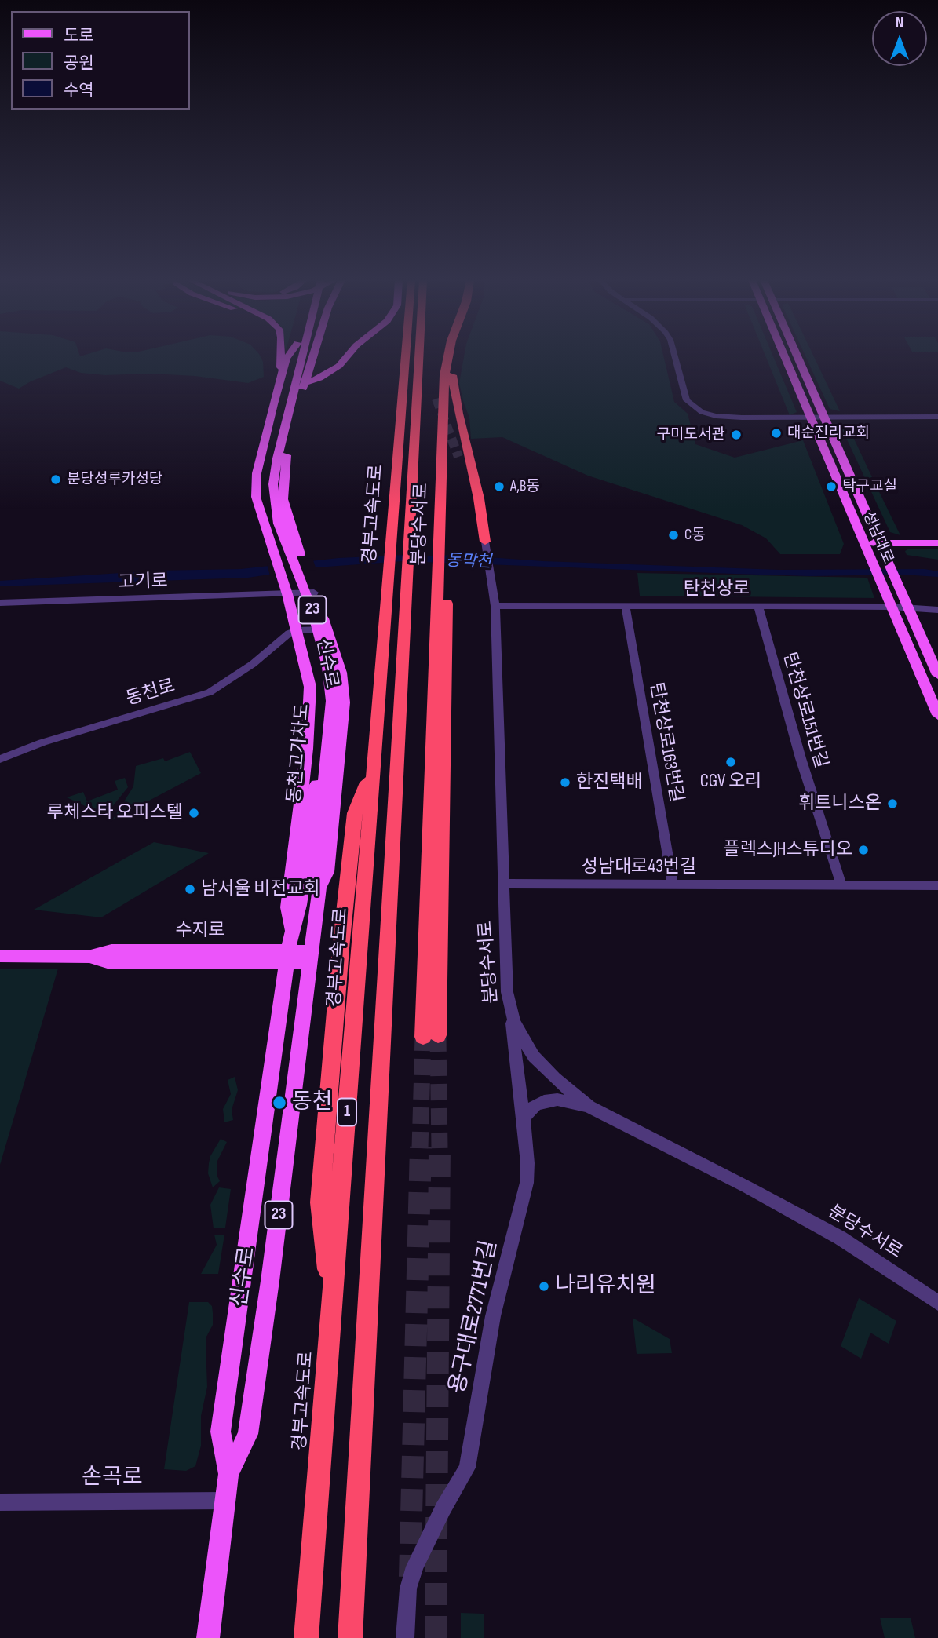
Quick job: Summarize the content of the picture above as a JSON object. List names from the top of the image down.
{
  "streets": {
    "highway": ["경부고속도로", "분당수서로", "1"],
    "main road": [
      "성남대로",
      "23",
      "신수로",
      "동천고가차도",
      "수지로"
    ],
    "street": [
      "고기로",
      "탄천상로",
      "동천로",
      "탄천상로151번길",
      "탄천상로163번길",
      "성남대로43번길",
      "용구대로2771번길",
      "손곡로"
    ]
  },
  "crossings": [
    ["분당수서로", "탄천상로"],
    ["분당수서로", "성남대로43번길"],
    ["분당수서로", "용구대로2771번길"],
    ["성남대로", "탄천상로"],
    ["고기로", "신수로"],
    ["탄천상로", "탄천상로151번길"],
    ["탄천상로", "탄천상로163번길"],
    ["23", "신수로"],
    ["23", "동천고가차도"],
    ["신수로", "동천로"],
    ["신수로", "동천고가차도"],
    ["신수로", "수지로"],
    ["신수로", "손곡로"],
    ["탄천상로151번길", "성남대로43번길"],
    ["탄천상로163번길", "성남대로43번길"],
    ["동천고가차도", "수지로"]
  ],
  "water": ["동막천"],
  "places": [
    "대순진리교회",
    "구미도서관",
    "분당성루카성당",
    "A,B동",
    "탁구교실",
    "C동",
    "CGV 오리",
    "한진택배",
    "휘트니스온",
    "루체스타 오피스텔",
    "플렉스JH스튜디오",
    "남서울 비전교회",
    "동천",
    "나리유치원"
  ],
  "legend": ["도로", "공원", "수역"],
  "north": "top"
}
